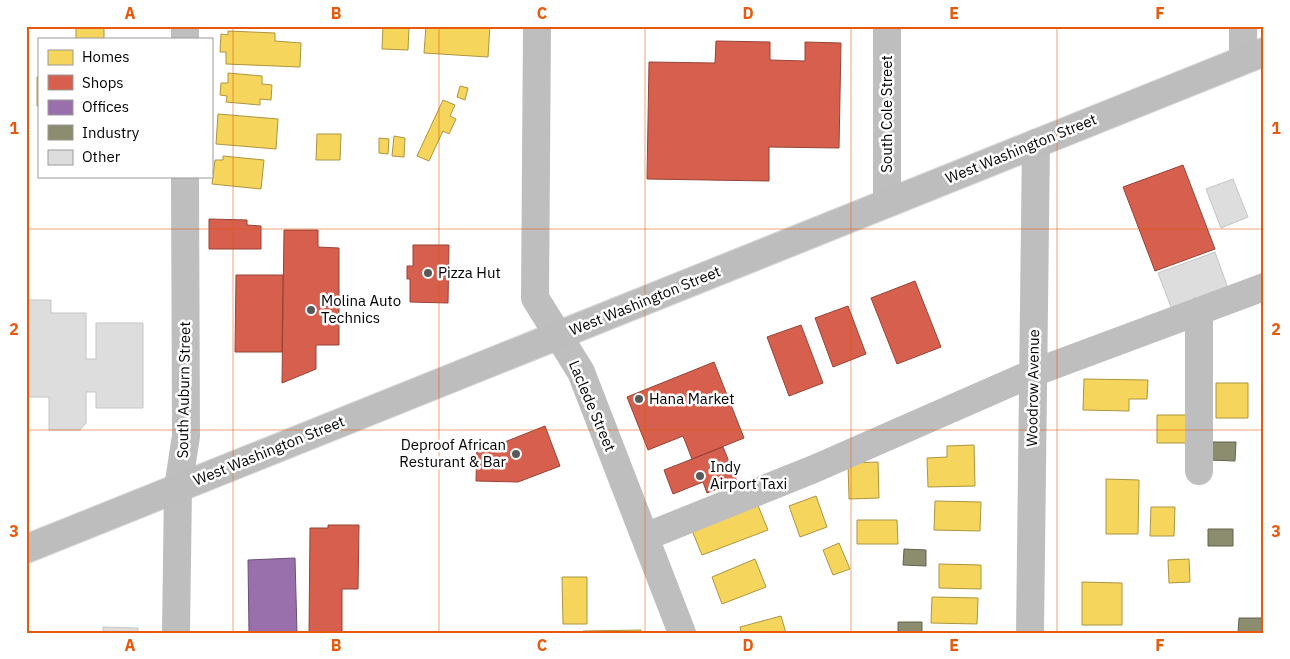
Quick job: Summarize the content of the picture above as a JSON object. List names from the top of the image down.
{
  "streets": {
    "main road": ["West Washington Street"],
    "street": [
      "South Cole Street",
      "Woodrow Avenue",
      "South Auburn Street",
      "Laclede Street"
    ]
  },
  "crossings": [
    ["South Cole Street", "West Washington Street"],
    ["West Washington Street", "Woodrow Avenue"],
    ["West Washington Street", "South Auburn Street"],
    ["West Washington Street", "Laclede Street"]
  ],
  "places": [
    "Pizza Hut",
    "Molina Auto Technics",
    "Hana Market",
    "Deproof African Resturant & Bar",
    "Indy Airport Taxi"
  ],
  "legend": [
    "Homes",
    "Shops",
    "Offices",
    "Industry",
    "Other"
  ],
  "grid": {
    "columns": [
      "A",
      "B",
      "C",
      "D",
      "E",
      "F"
    ],
    "rows": ["1", "2", "3"]
  }
}
